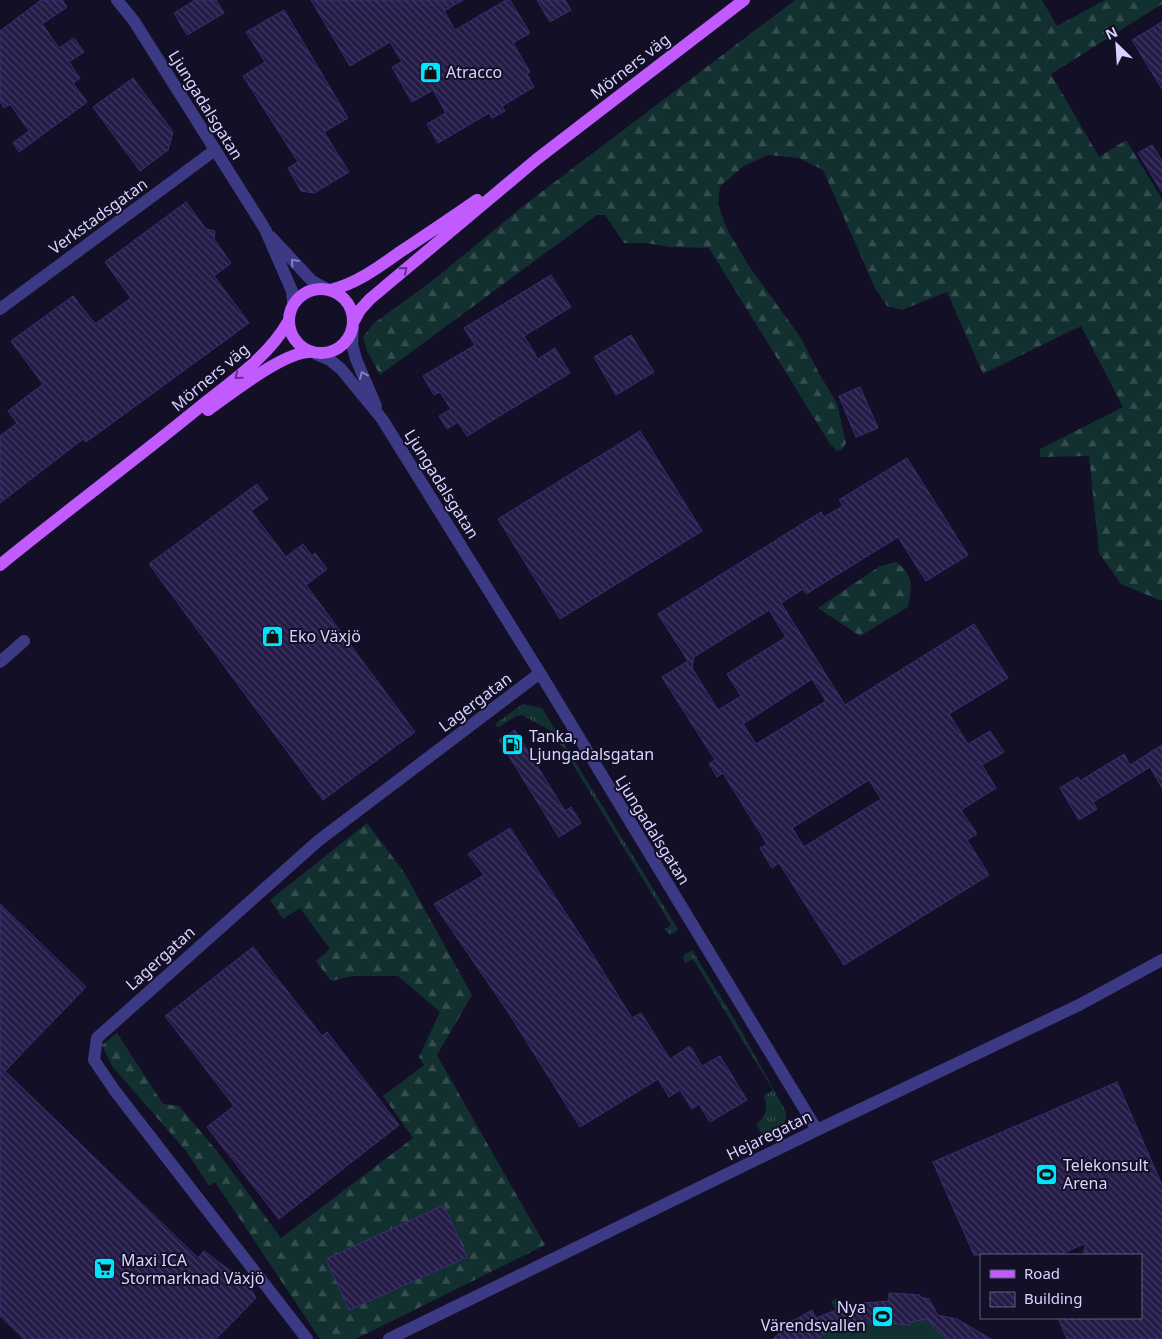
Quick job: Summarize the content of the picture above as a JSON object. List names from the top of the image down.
{
  "streets": {
    "main road": ["Mörners väg"],
    "street": [
      "Ljungadalsgatan",
      "Verkstadsgatan",
      "Lagergatan",
      "Hejaregatan"
    ]
  },
  "crossings": [
    ["Mörners väg", "Ljungadalsgatan"],
    ["Ljungadalsgatan", "Verkstadsgatan"],
    ["Ljungadalsgatan", "Lagergatan"],
    ["Ljungadalsgatan", "Hejaregatan"]
  ],
  "places": {
    "shop": ["Atracco", "Eko Växjö"],
    "fuel station": ["Tanka, Ljungadalsgatan"],
    "sports": ["Telekonsult Arena", "Nya Värendsvallen"],
    "supermarket": ["Maxi ICA Stormarknad Växjö"]
  },
  "legend": ["Road", "Building"],
  "north": "top left"
}
